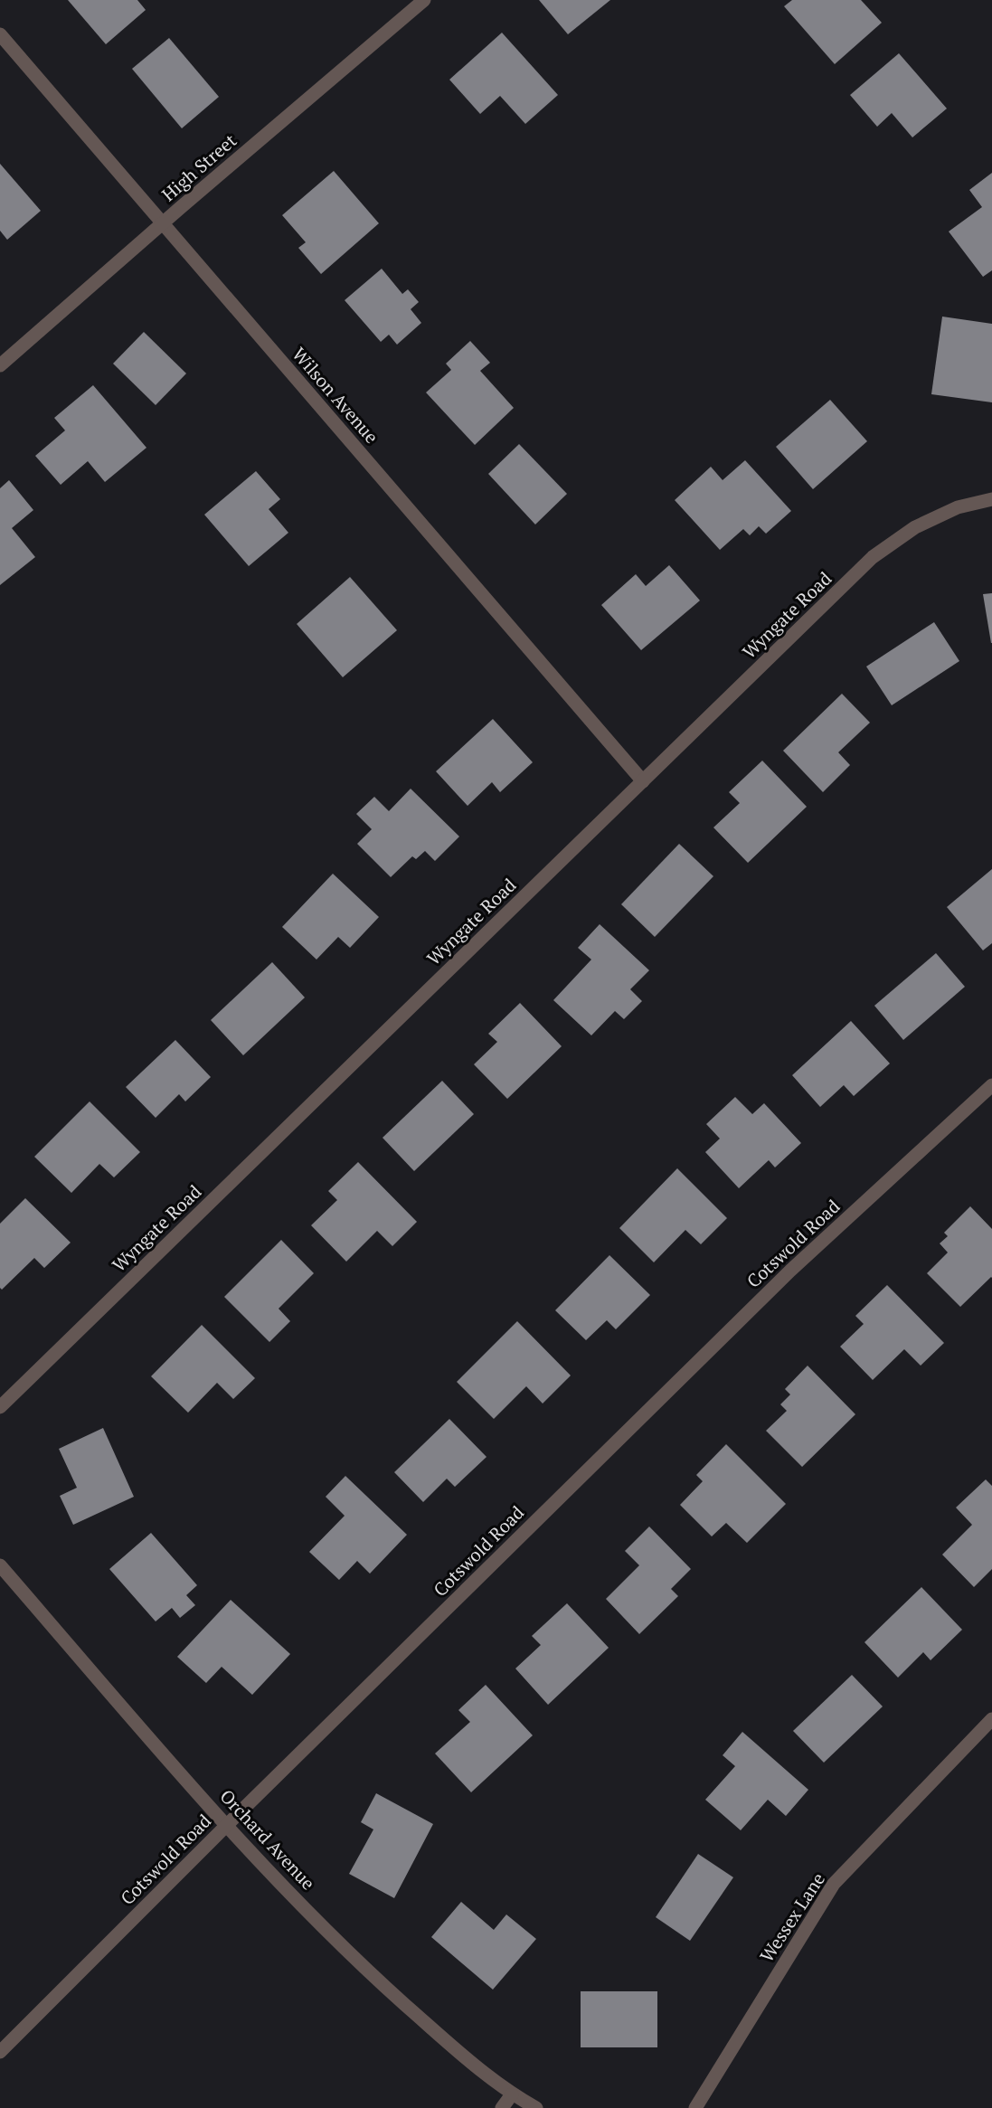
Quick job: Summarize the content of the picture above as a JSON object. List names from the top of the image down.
{
  "streets": {
    "street": [
      "High Street",
      "Wilson Avenue",
      "Wyngate Road",
      "Cotswold Road",
      "Orchard Avenue",
      "Wessex Lane"
    ]
  },
  "crossings": [
    ["High Street", "Wilson Avenue"],
    ["Wilson Avenue", "Wyngate Road"],
    ["Cotswold Road", "Orchard Avenue"]
  ]
}
